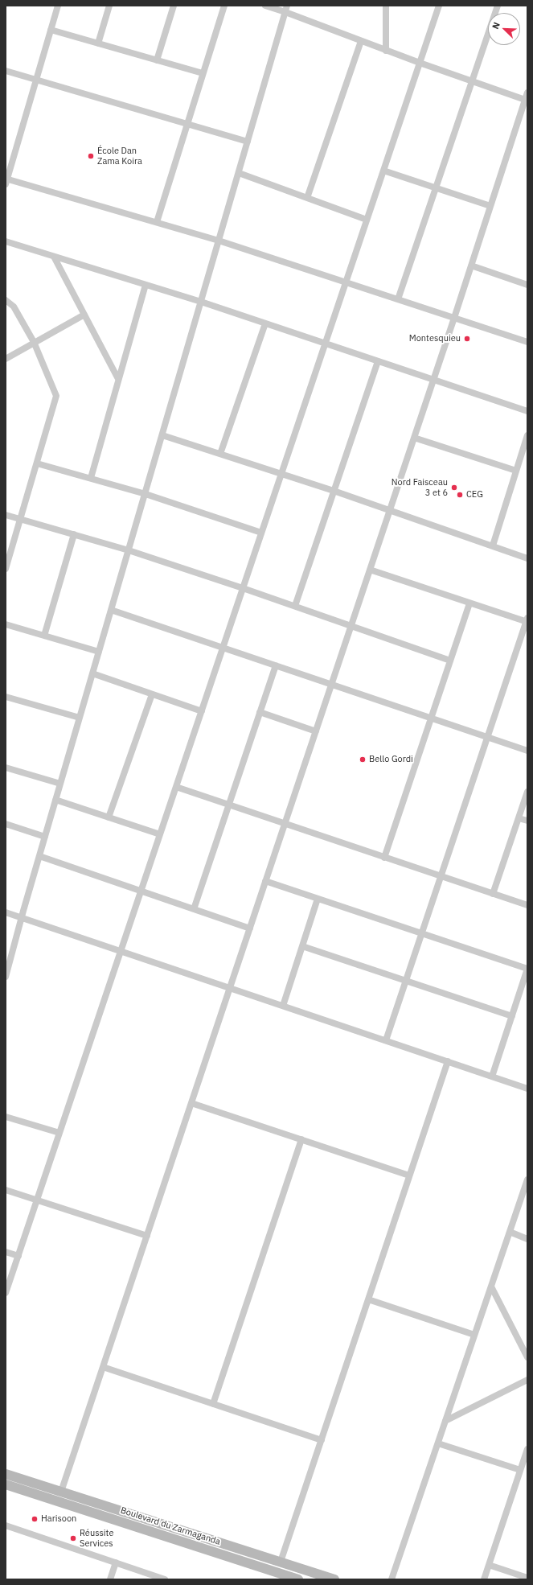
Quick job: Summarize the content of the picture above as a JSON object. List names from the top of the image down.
{
  "streets": {
    "main road": ["Boulevard du Zarmaganda"]
  },
  "places": [
    "École Dan Zama Koira",
    "Montesquieu",
    "Nord Faisceau 3 et 6",
    "CEG",
    "Bello Gordi",
    "Harisoon",
    "Réussite Services"
  ],
  "north": "top left"
}
